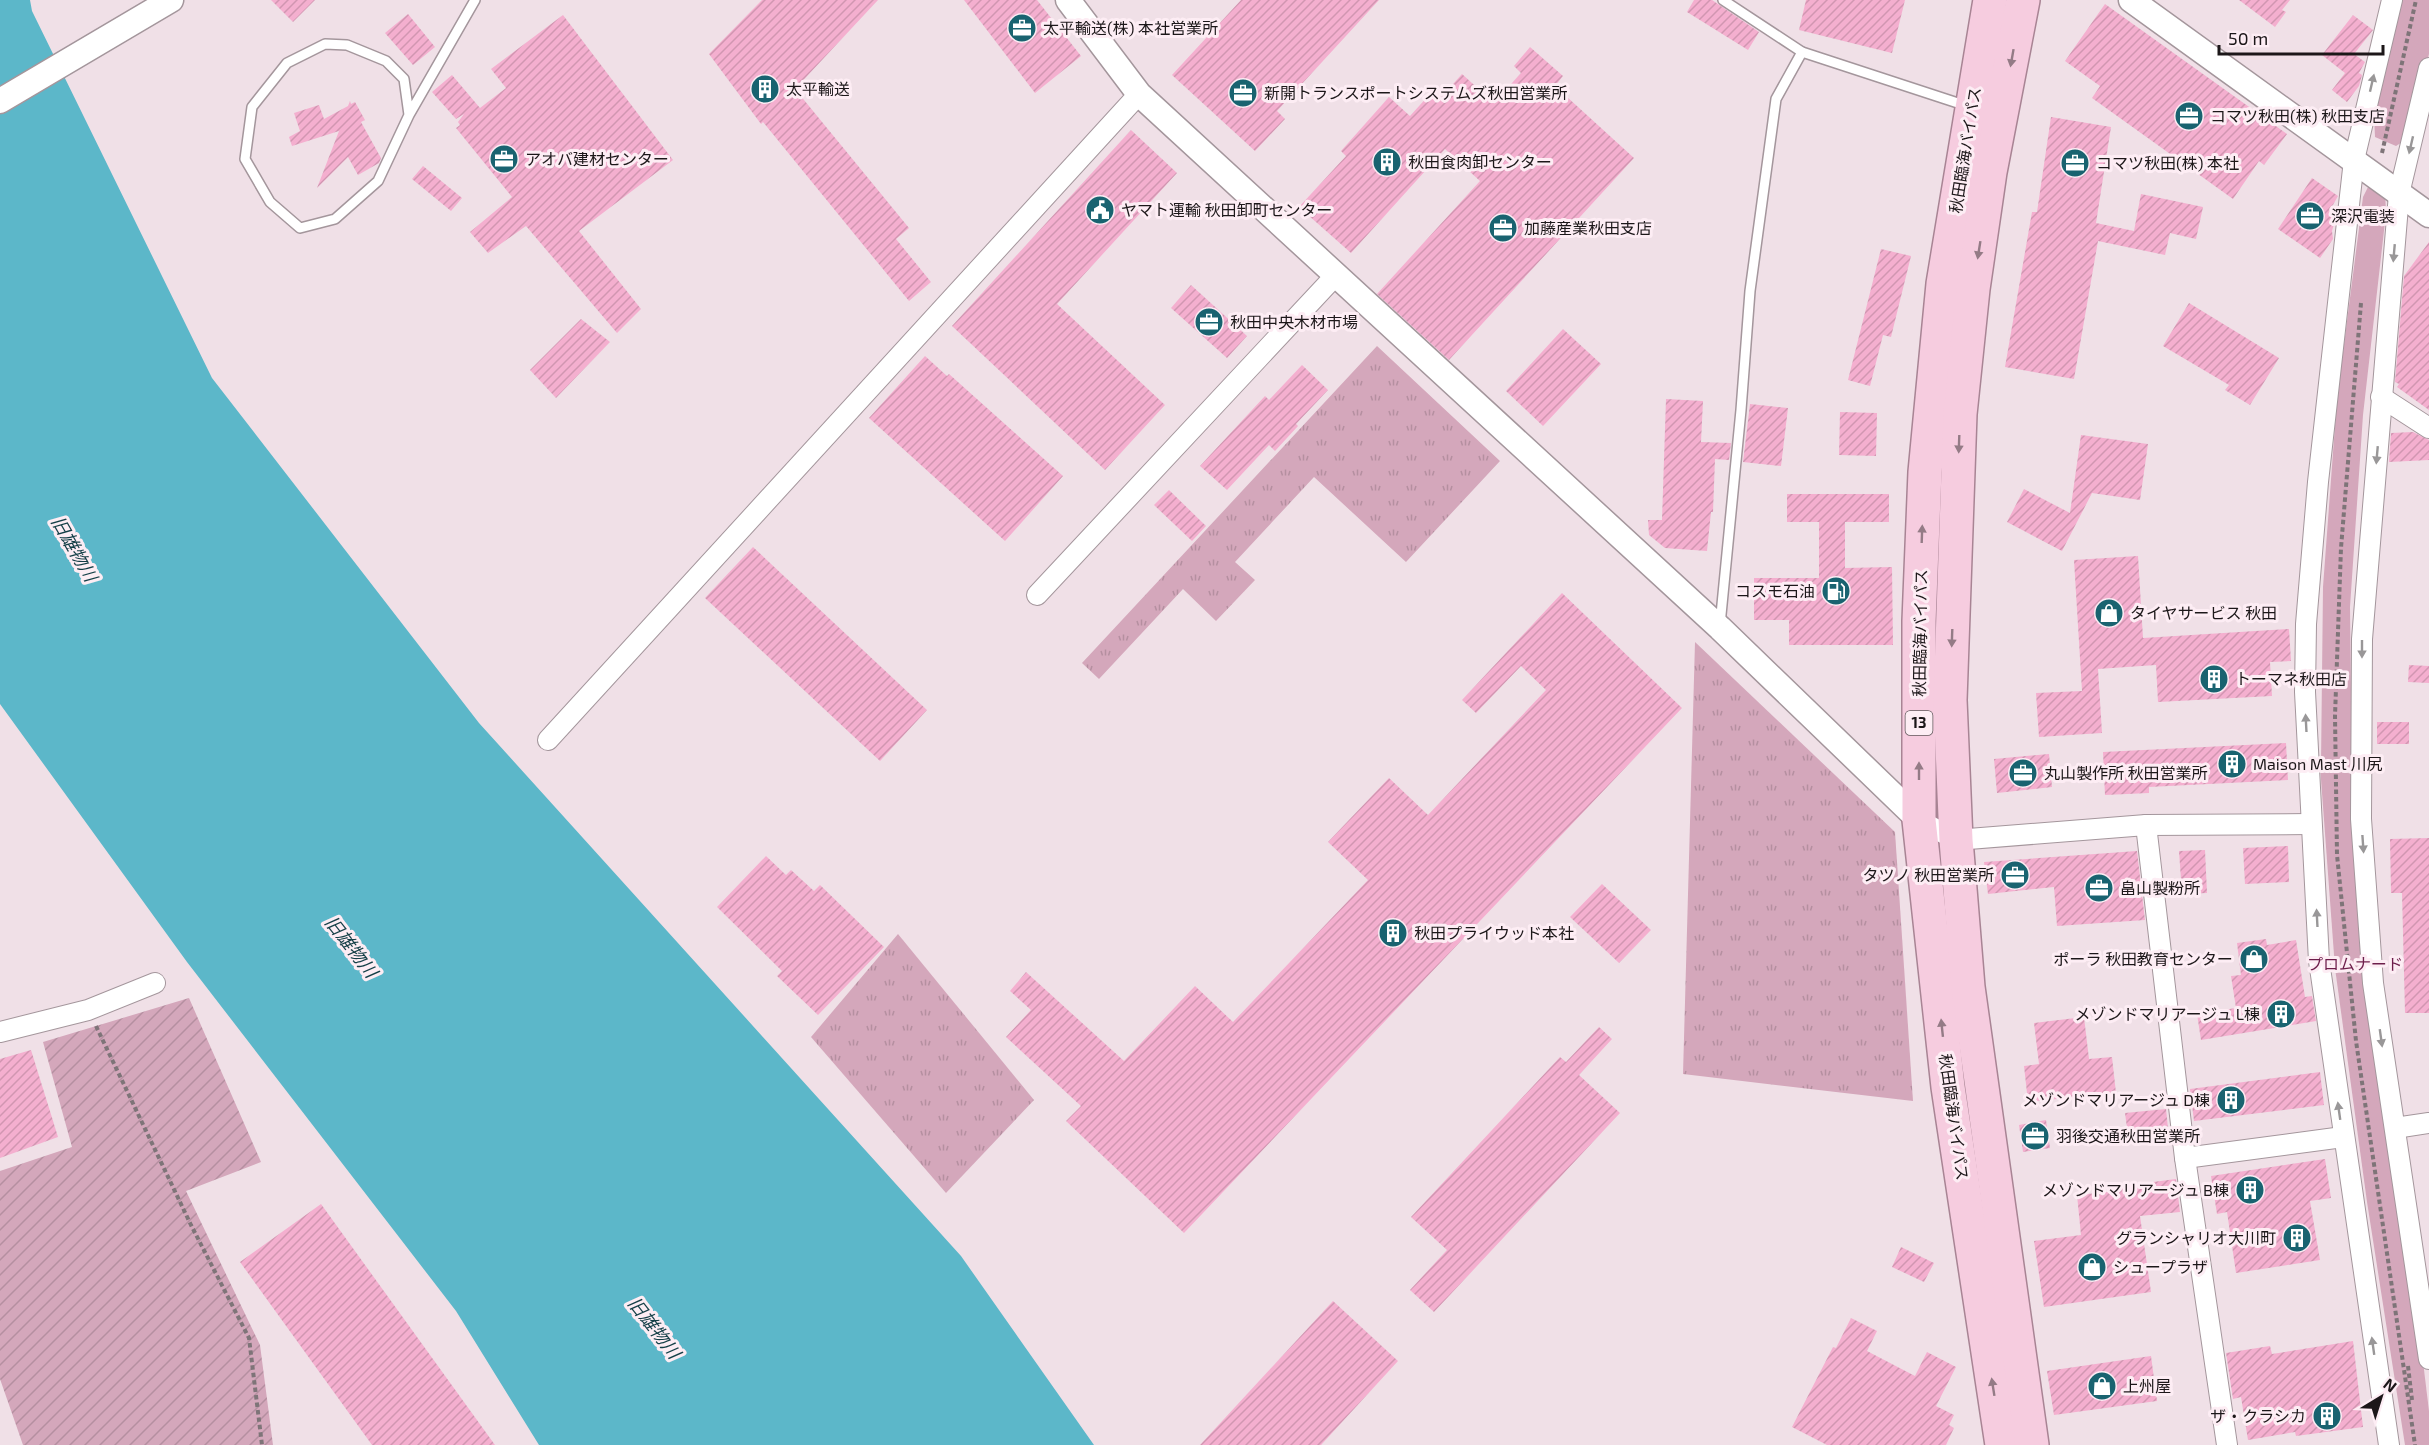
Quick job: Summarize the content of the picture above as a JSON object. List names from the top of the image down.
{
  "streets": {
    "highway": ["秋田臨海バイパス", "13"]
  },
  "water": ["旧雄物川"],
  "parks": ["プロムナード"],
  "places": {
    "office": [
      "太平輸送(株) 本社営業所",
      "新開トランスポートシステムズ秋田営業所",
      "コマツ秋田(株) 秋田支店",
      "アオバ建材センター",
      "コマツ秋田(株) 本社",
      "深沢電装",
      "加藤産業秋田支店",
      "秋田中央木材市場",
      "丸山製作所 秋田営業所",
      "タツノ 秋田営業所",
      "畠山製粉所",
      "羽後交通秋田営業所"
    ],
    "building": [
      "太平輸送",
      "秋田食肉卸センター",
      "トーマネ秋田店",
      "Maison Mast 川尻",
      "秋田プライウッド本社",
      "メゾンドマリアージュ L棟",
      "メゾンドマリアージュ D棟",
      "メゾンドマリアージュ B棟",
      "グランシャリオ大川町",
      "ザ・クラシカ"
    ],
    "public building": ["ヤマト運輸 秋田卸町センター"],
    "fuel station": ["コスモ石油"],
    "shop": [
      "タイヤサービス 秋田",
      "ポーラ 秋田教育センター",
      "シュープラザ",
      "上州屋"
    ]
  },
  "scale_bar": "50 m",
  "north": "top right"
}
